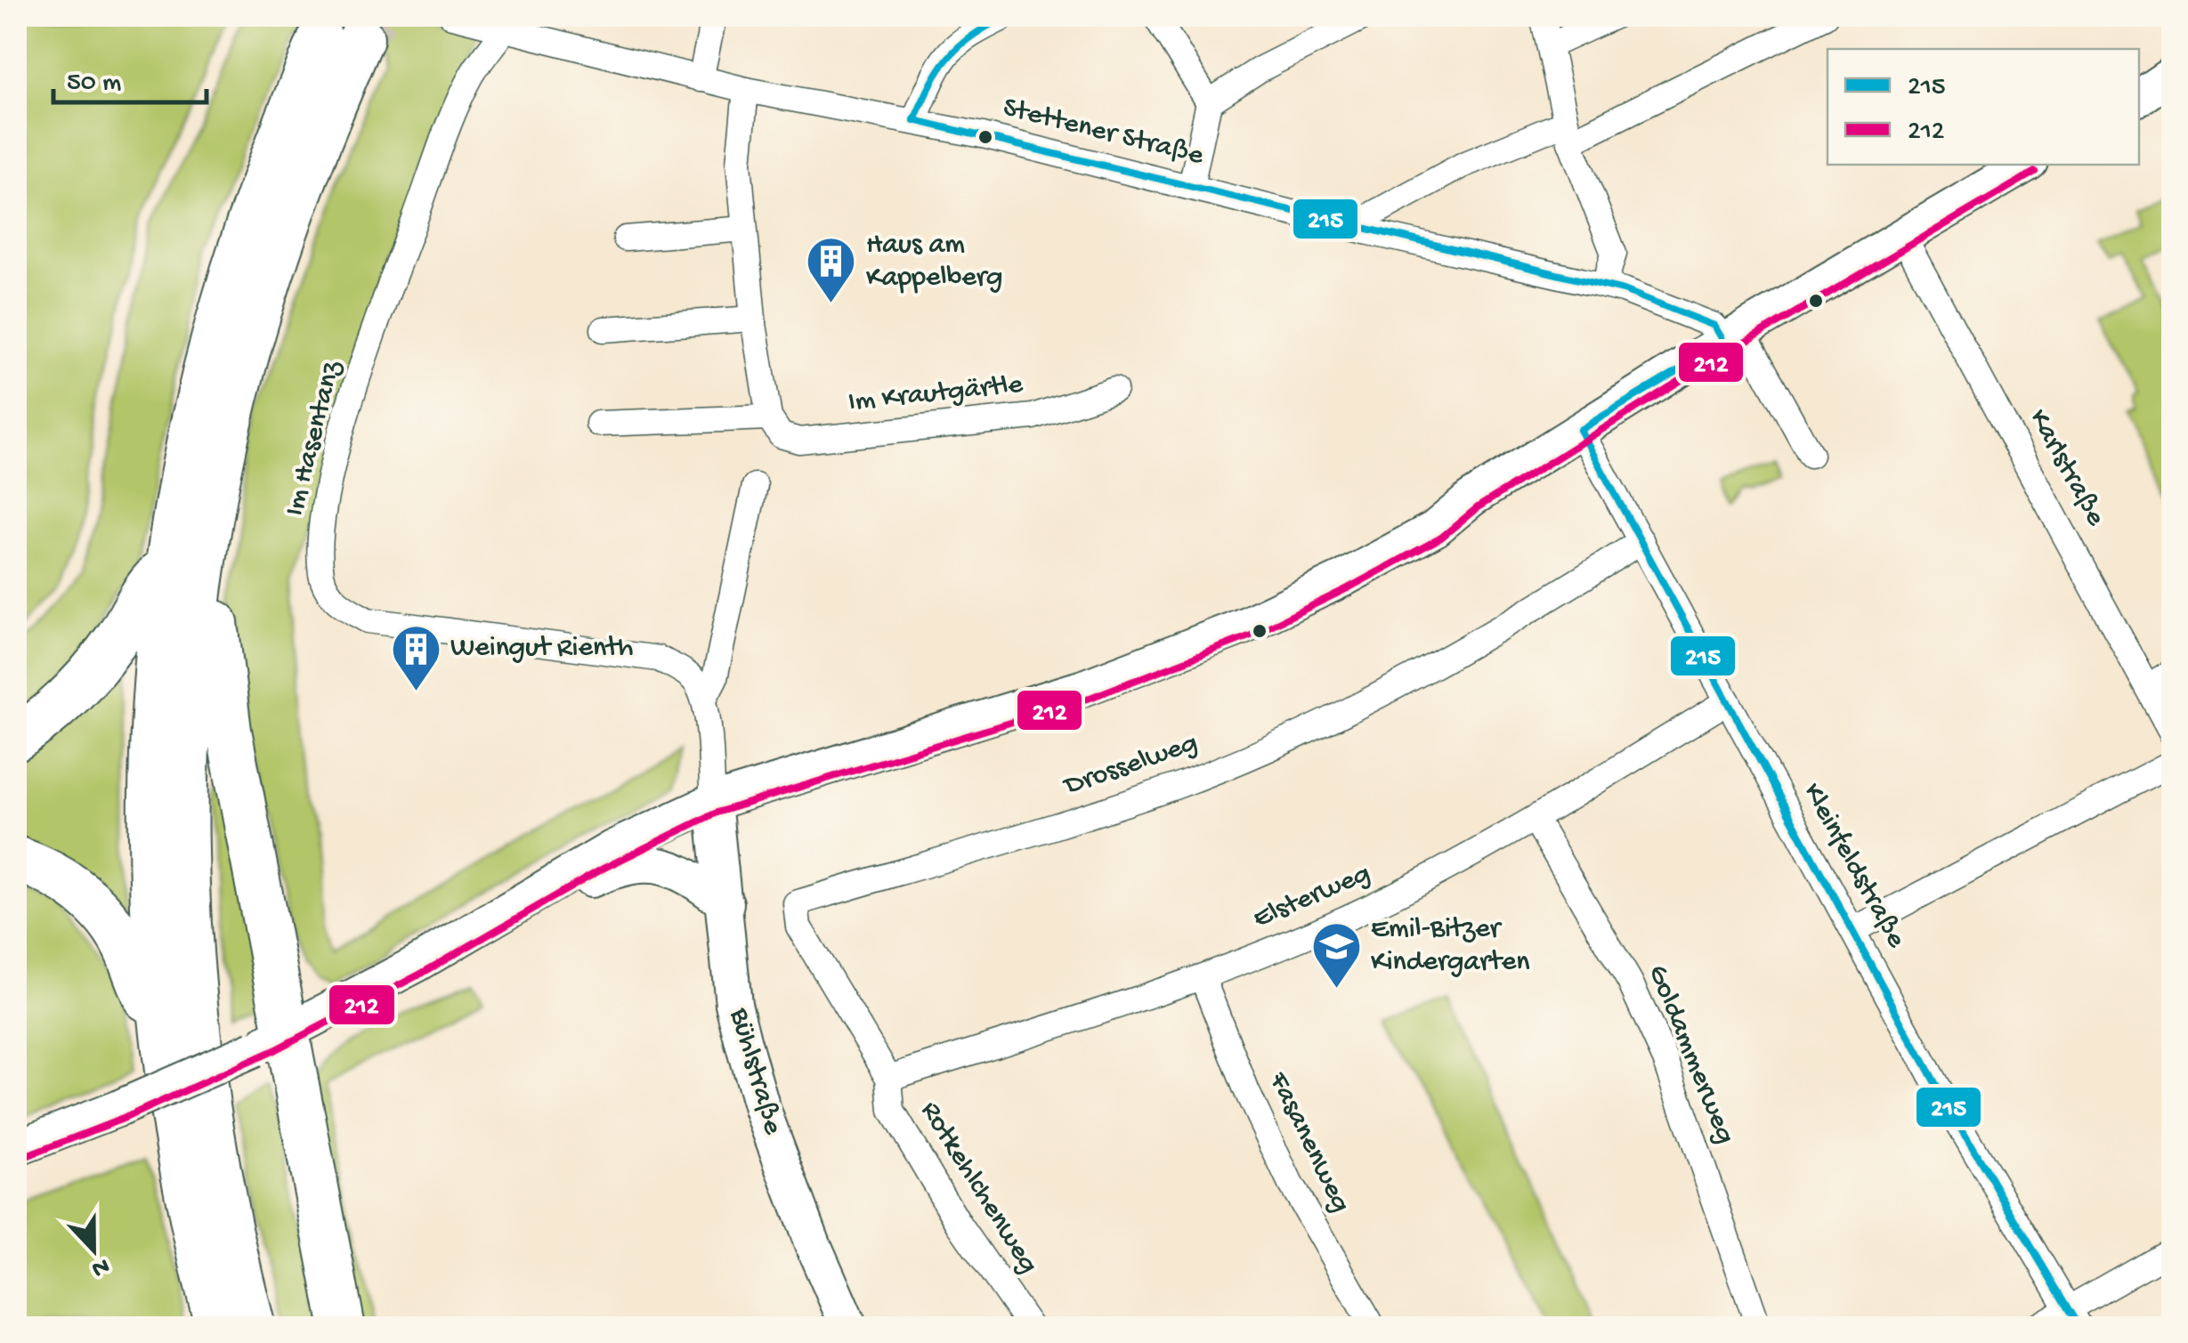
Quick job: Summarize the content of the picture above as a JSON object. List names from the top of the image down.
{
  "streets": {
    "main road": ["Bühlstraße"],
    "street": [
      "Stettener Straße",
      "Im Krautgärtle",
      "Im Hasentanz",
      "Karlstraße",
      "Drosselweg",
      "Kleinfeldstraße",
      "Elsterweg",
      "Goldammerweg",
      "Fasanenweg",
      "Rotkehlchenweg"
    ]
  },
  "crossings": [
    ["Stettener Straße", "Im Hasentanz"],
    ["Drosselweg", "Kleinfeldstraße"],
    ["Drosselweg", "Elsterweg"],
    ["Drosselweg", "Rotkehlchenweg"],
    ["Kleinfeldstraße", "Elsterweg"],
    ["Elsterweg", "Goldammerweg"],
    ["Elsterweg", "Fasanenweg"],
    ["Elsterweg", "Rotkehlchenweg"]
  ],
  "places": {
    "building": ["Haus am Kappelberg", "Weingut Rienth"],
    "school or university": ["Emil-Bitzer Kindergarten"]
  },
  "lines": ["transit line 215", "transit line 212"],
  "legend": ["215", "212"],
  "scale_bar": "50 m",
  "north": "bottom"
}
